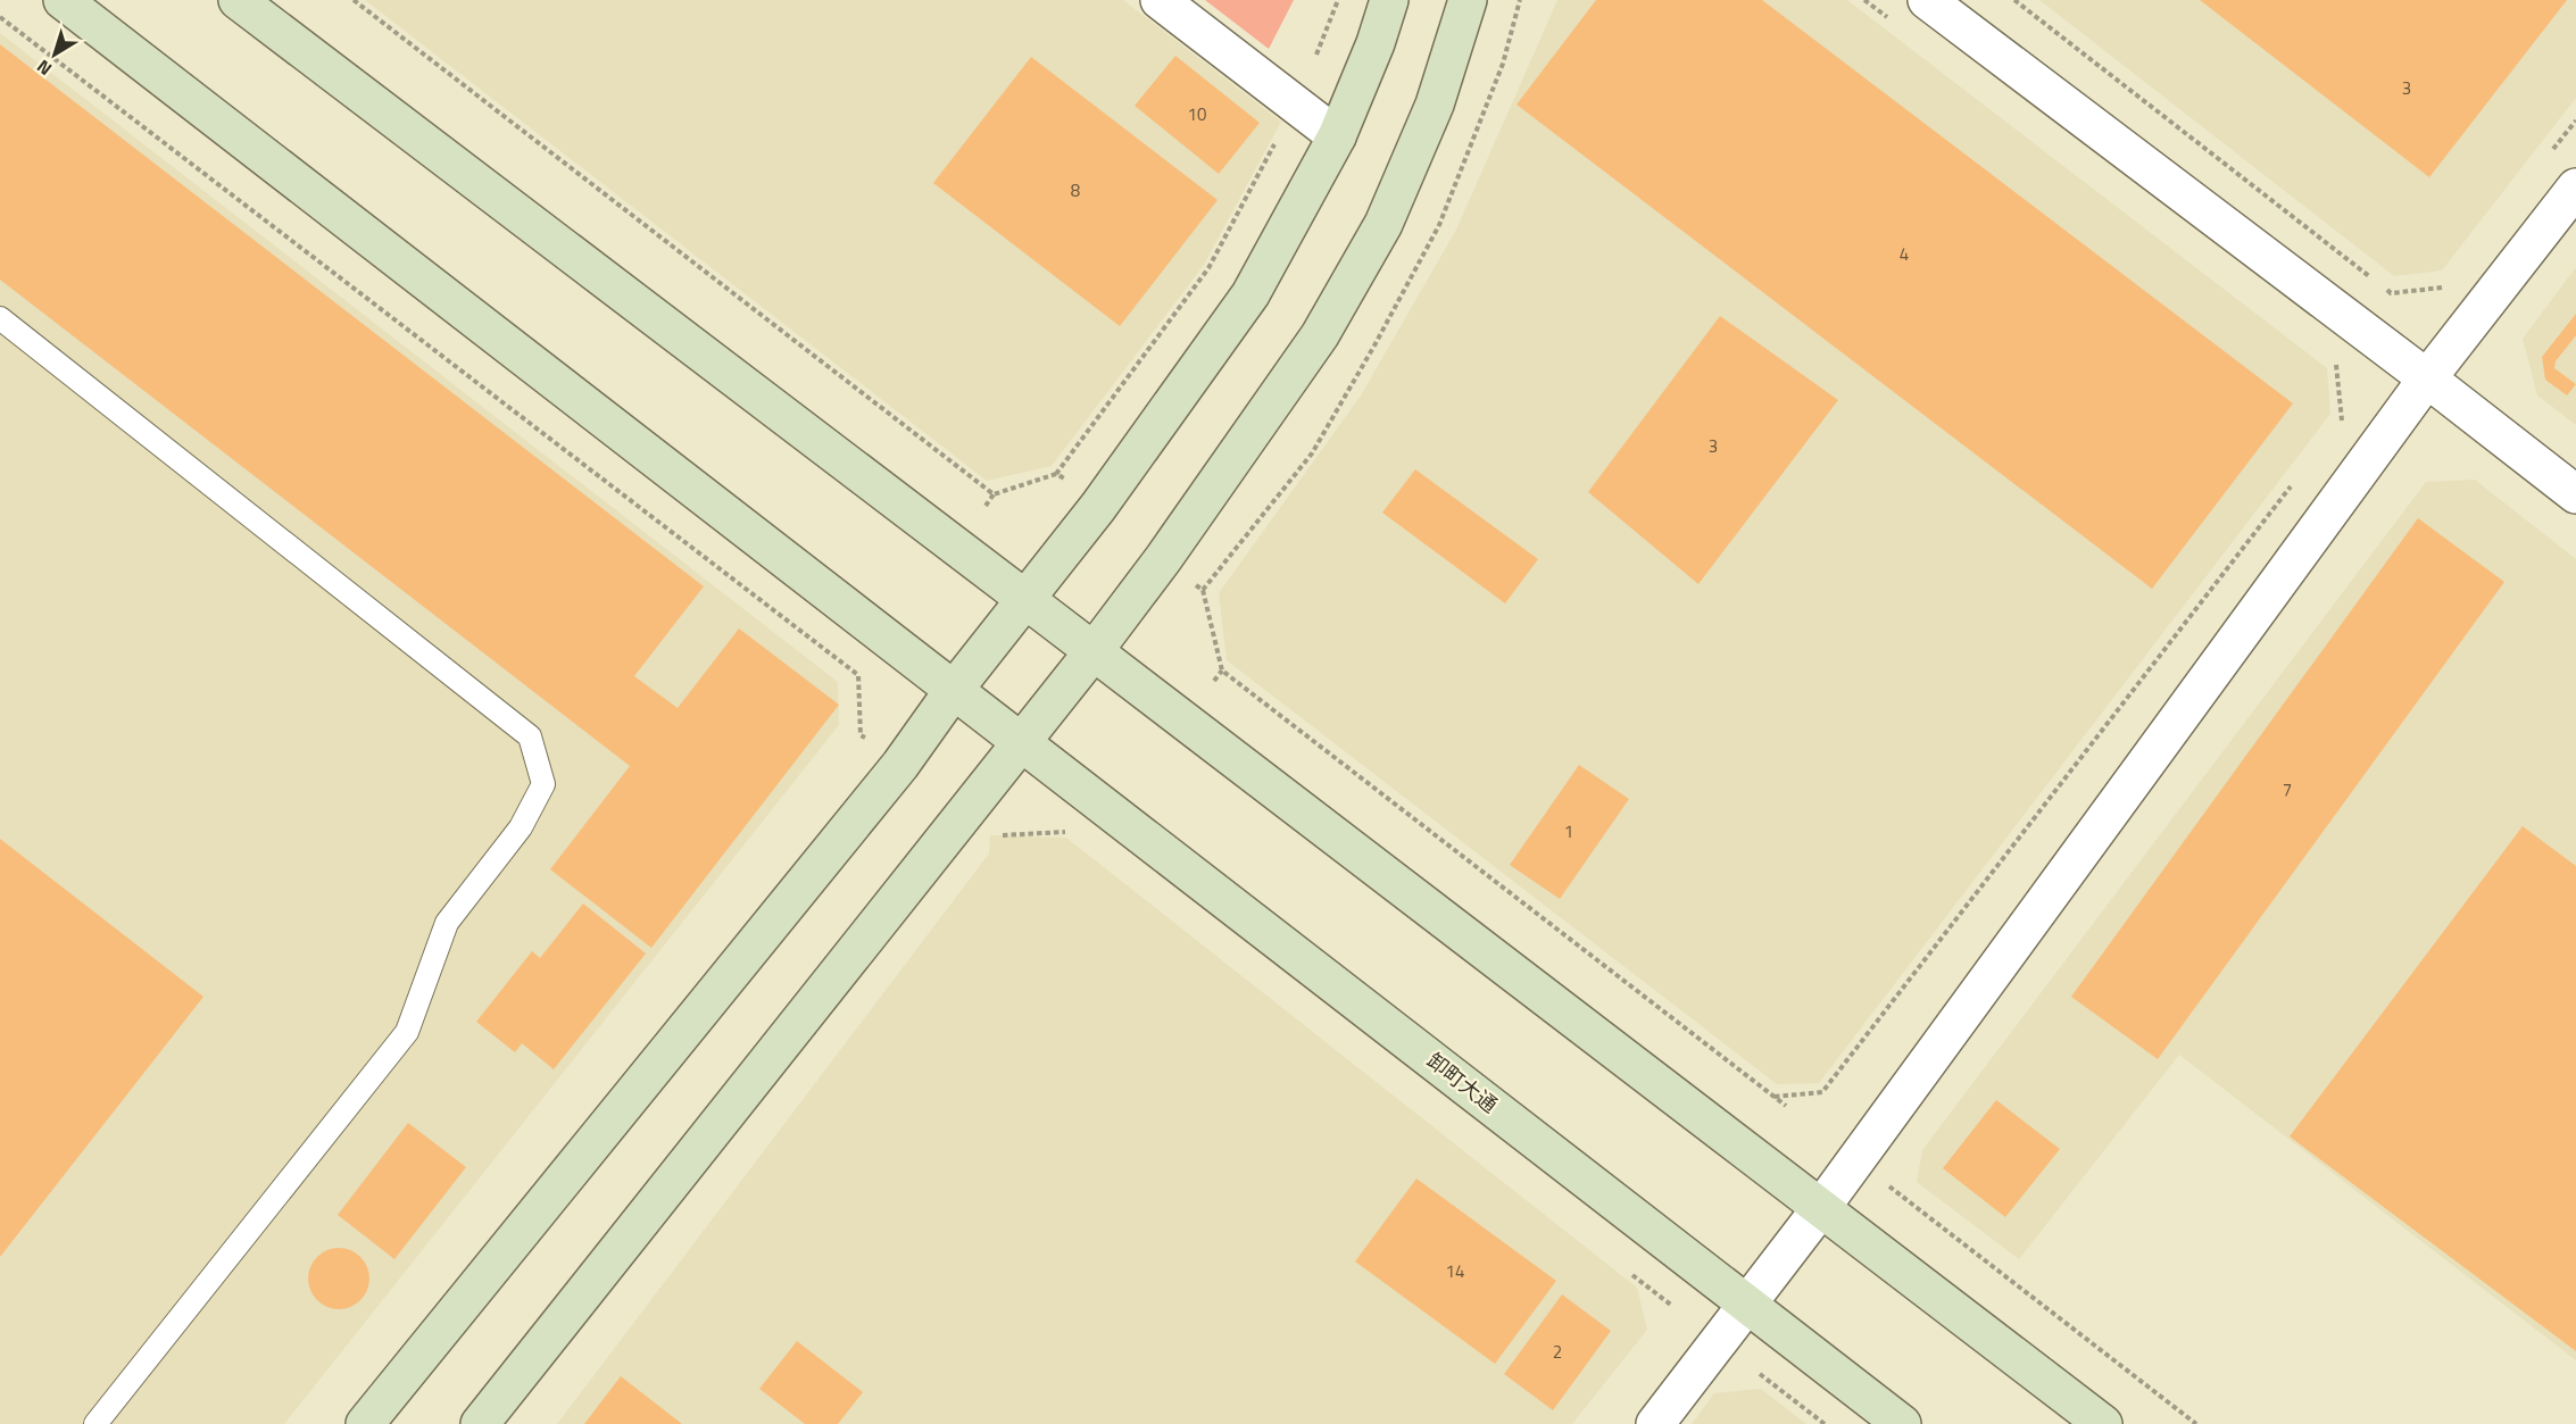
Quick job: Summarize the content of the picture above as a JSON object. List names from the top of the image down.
{
  "streets": {
    "street": ["卸町大通"]
  },
  "house_numbers": [
    "3",
    "10",
    "8",
    "4",
    "3",
    "7",
    "1",
    "14",
    "2"
  ],
  "north": "bottom left"
}
